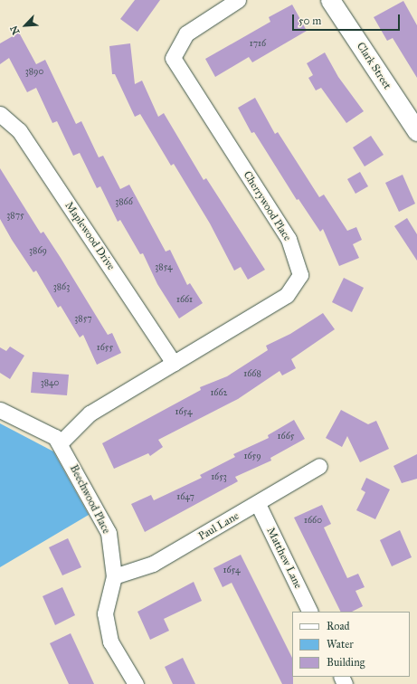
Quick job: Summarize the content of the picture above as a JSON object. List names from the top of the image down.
{
  "streets": {
    "street": [
      "Clark Street",
      "Cherrywood Place",
      "Maplewood Drive",
      "Beechwood Place",
      "Paul Lane",
      "Matthew Lane"
    ]
  },
  "crossings": [
    ["Cherrywood Place", "Maplewood Drive"],
    ["Cherrywood Place", "Beechwood Place"],
    ["Beechwood Place", "Paul Lane"],
    ["Paul Lane", "Matthew Lane"]
  ],
  "house_numbers": [
    "1716",
    "3890",
    "3866",
    "3875",
    "3869",
    "3854",
    "3863",
    "1661",
    "3857",
    "1655",
    "1668",
    "3840",
    "1662",
    "1654",
    "1665",
    "1659",
    "1653",
    "1647",
    "1660",
    "1654"
  ],
  "legend": ["Road", "Water", "Building"],
  "scale_bar": "50 m",
  "north": "bottom left"
}
